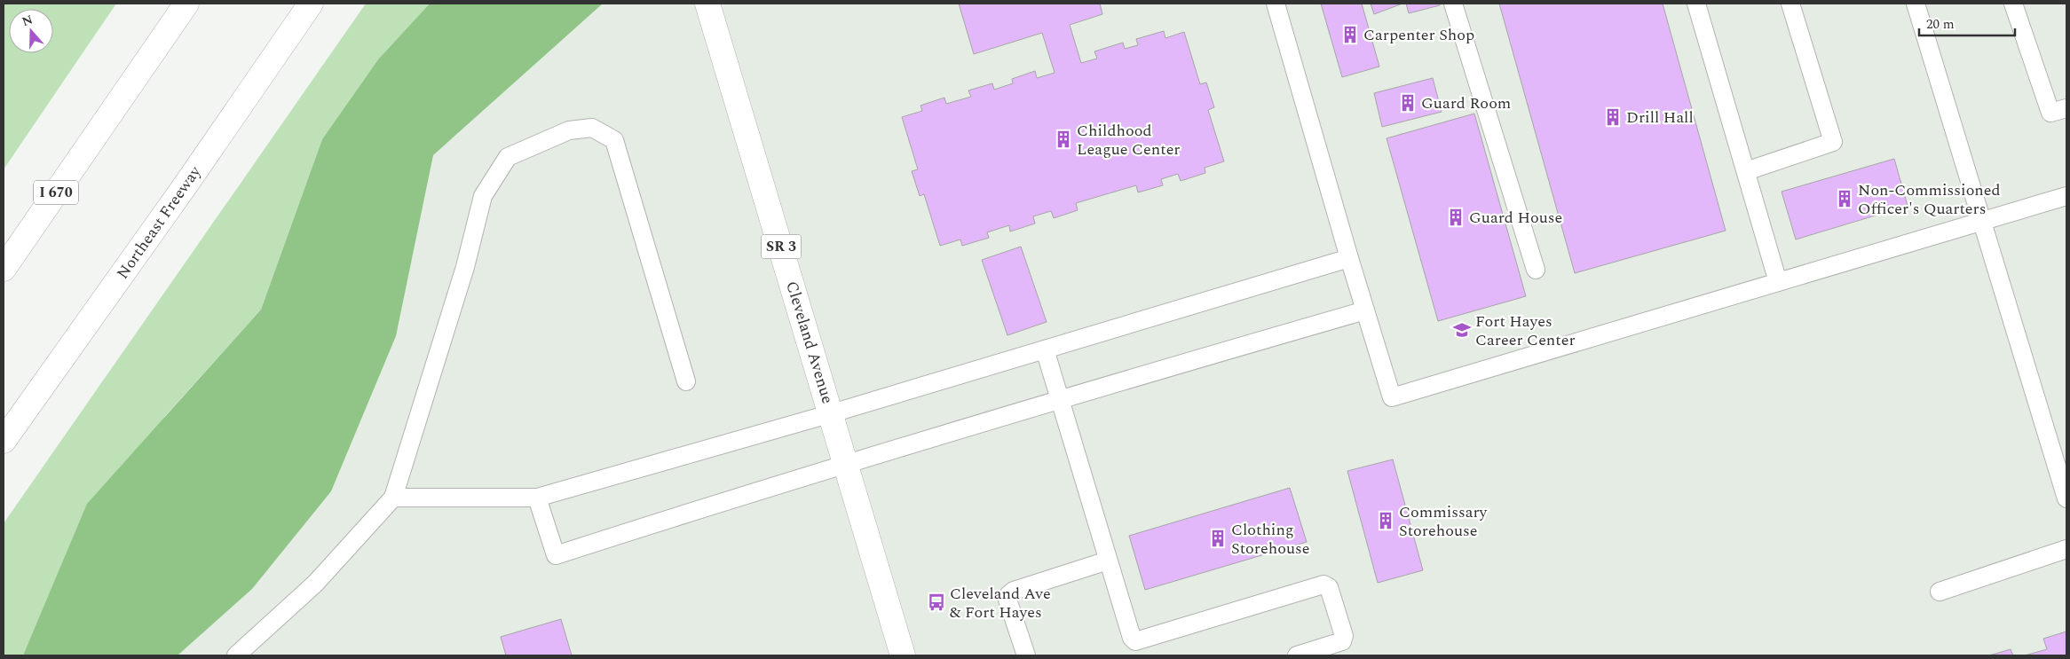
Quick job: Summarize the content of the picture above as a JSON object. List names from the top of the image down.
{
  "streets": {
    "main road": [
      "I 670",
      "Northeast Freeway",
      "SR 3",
      "Cleveland Avenue"
    ]
  },
  "places": {
    "building": [
      "Carpenter Shop",
      "Guard Room",
      "Drill Hall",
      "Childhood League Center",
      "Non-Commissioned Officer's Quarters",
      "Guard House",
      "Commissary Storehouse",
      "Clothing Storehouse"
    ],
    "school or university": ["Fort Hayes Career Center"],
    "bus stop": ["Cleveland Ave & Fort Hayes"]
  },
  "scale_bar": "20 m",
  "north": "top"
}
